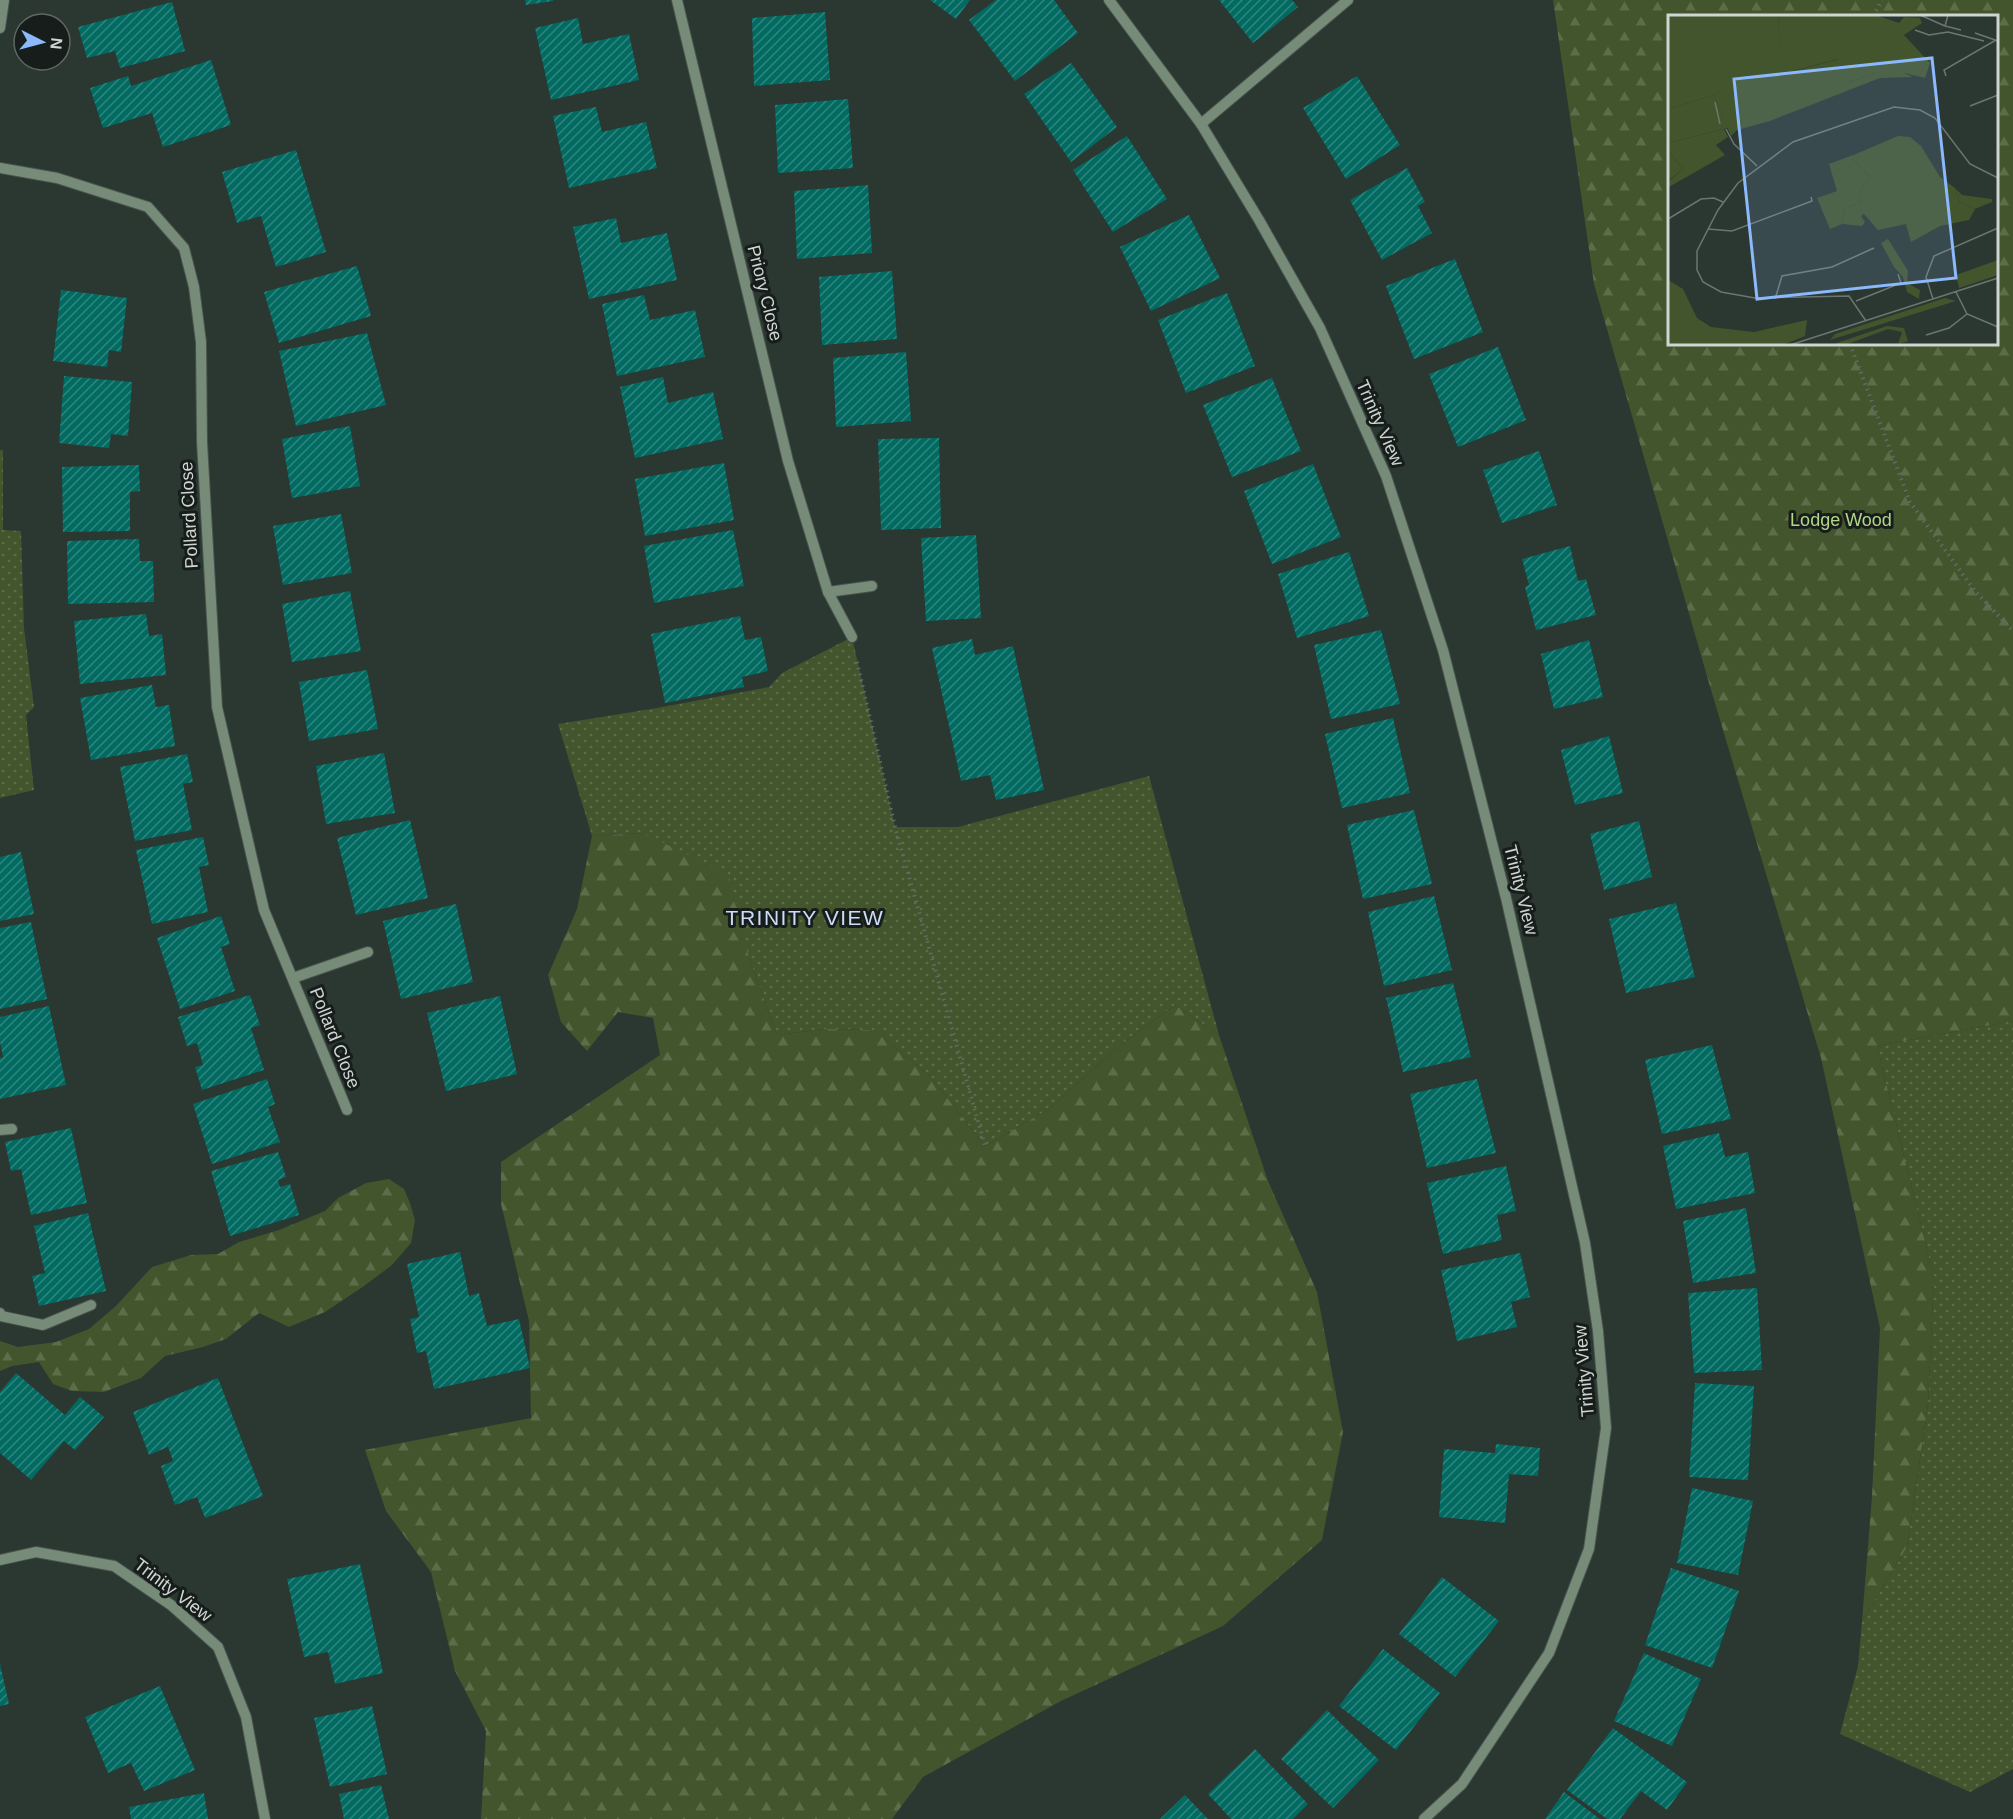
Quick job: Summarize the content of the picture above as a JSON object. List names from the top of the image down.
{
  "streets": {
    "street": ["Priory Close", "Trinity View", "Pollard Close"]
  },
  "districts": ["TRINITY VIEW"],
  "parks": ["Lodge Wood"],
  "north": "right"
}
